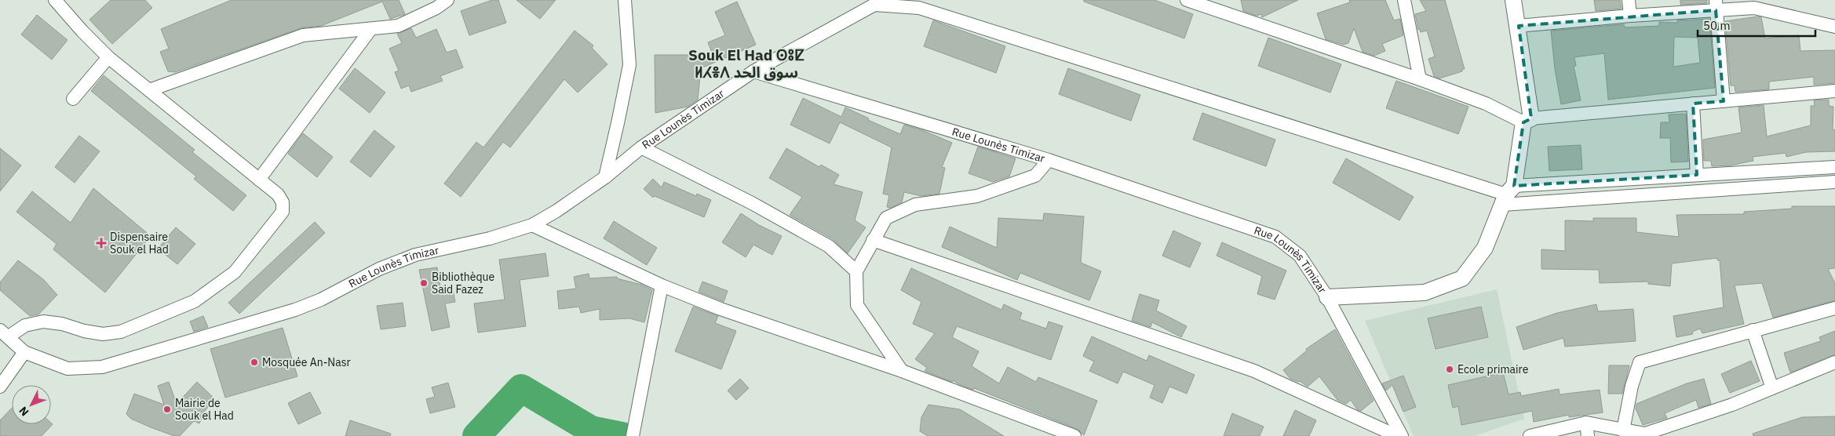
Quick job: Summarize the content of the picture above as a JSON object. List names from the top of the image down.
{
  "streets": {
    "street": ["Rue Lounès Timizar"]
  },
  "districts": ["Souk El Had ⵙⵓⵇ ⵍⵃⴻⴷ سوق الحد"],
  "places": {
    "health": ["Dispensaire Souk el Had"],
    "other": [
      "Bibliothèque Said Fazez",
      "Mosquée An-Nasr",
      "Ecole primaire",
      "Mairie de Souk el Had"
    ]
  },
  "scale_bar": "50 m",
  "north": "bottom left"
}
